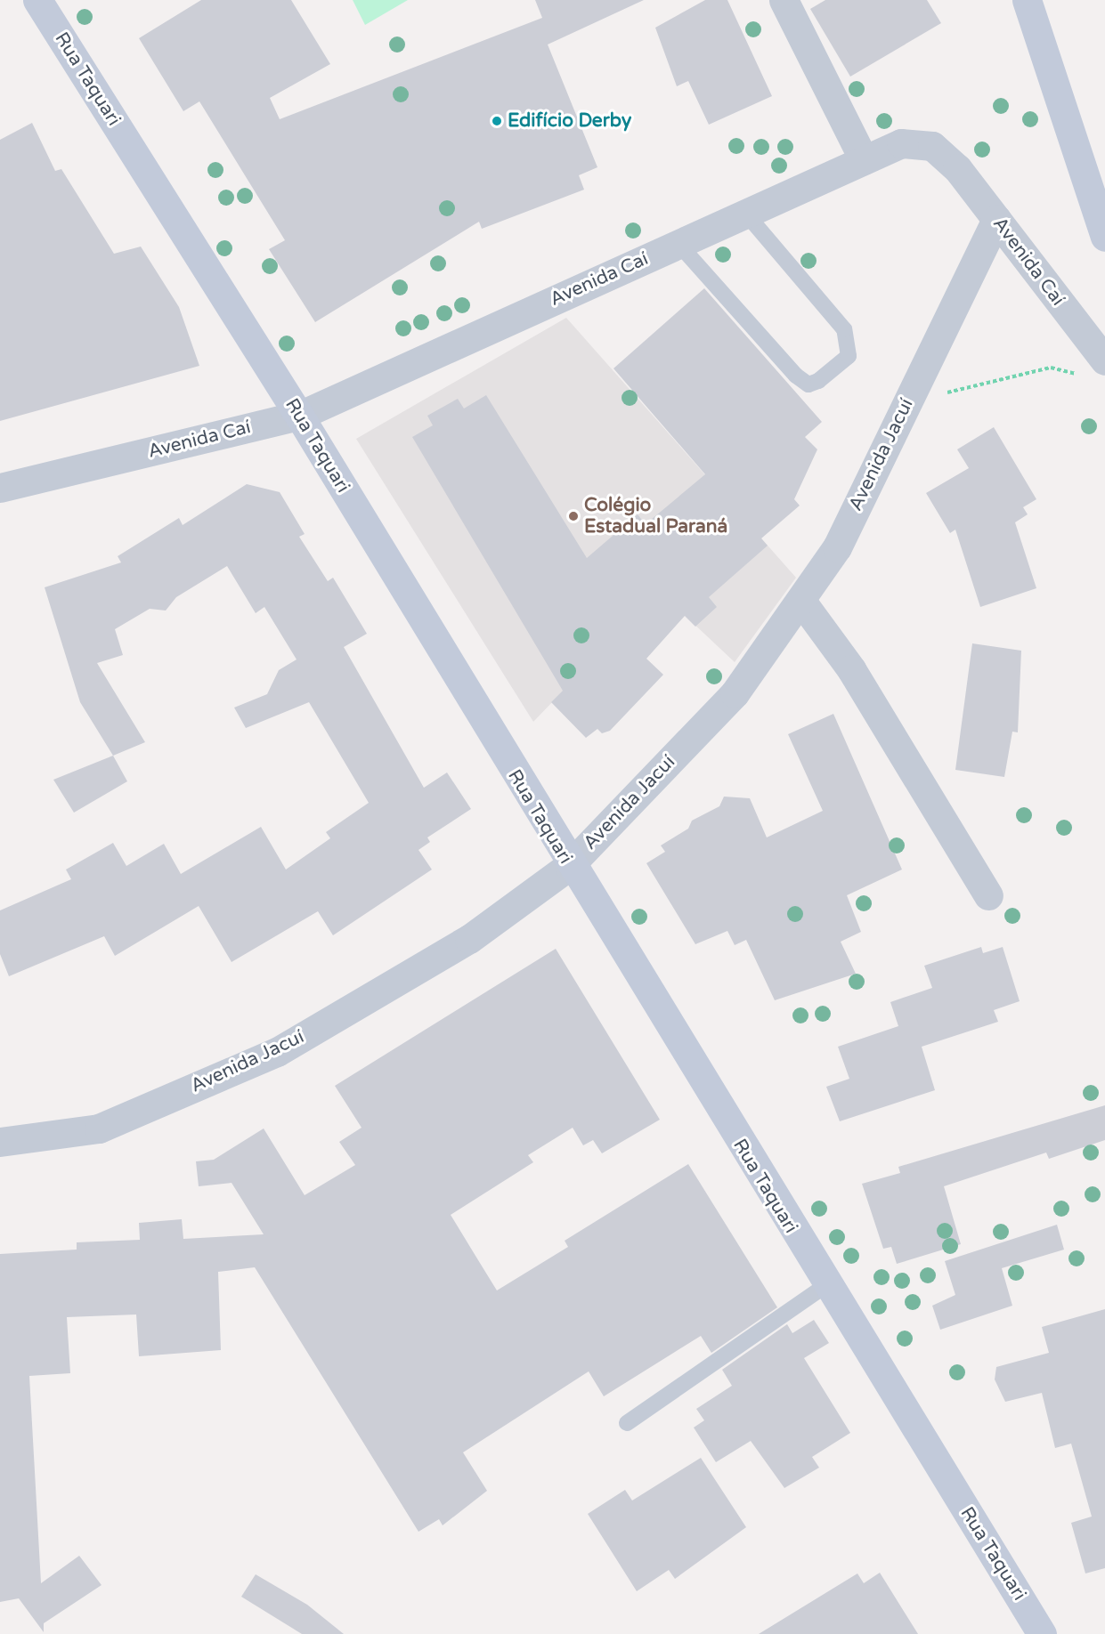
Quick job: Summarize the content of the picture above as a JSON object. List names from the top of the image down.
{
  "streets": {
    "street": ["Rua Taquari", "Avenida Caí", "Avenida Jacuí"]
  },
  "crossings": [
    ["Rua Taquari", "Avenida Caí"],
    ["Rua Taquari", "Avenida Jacuí"],
    ["Avenida Caí", "Avenida Jacuí"]
  ],
  "places": ["Edifício Derby", "Colégio Estadual Paraná"]
}
